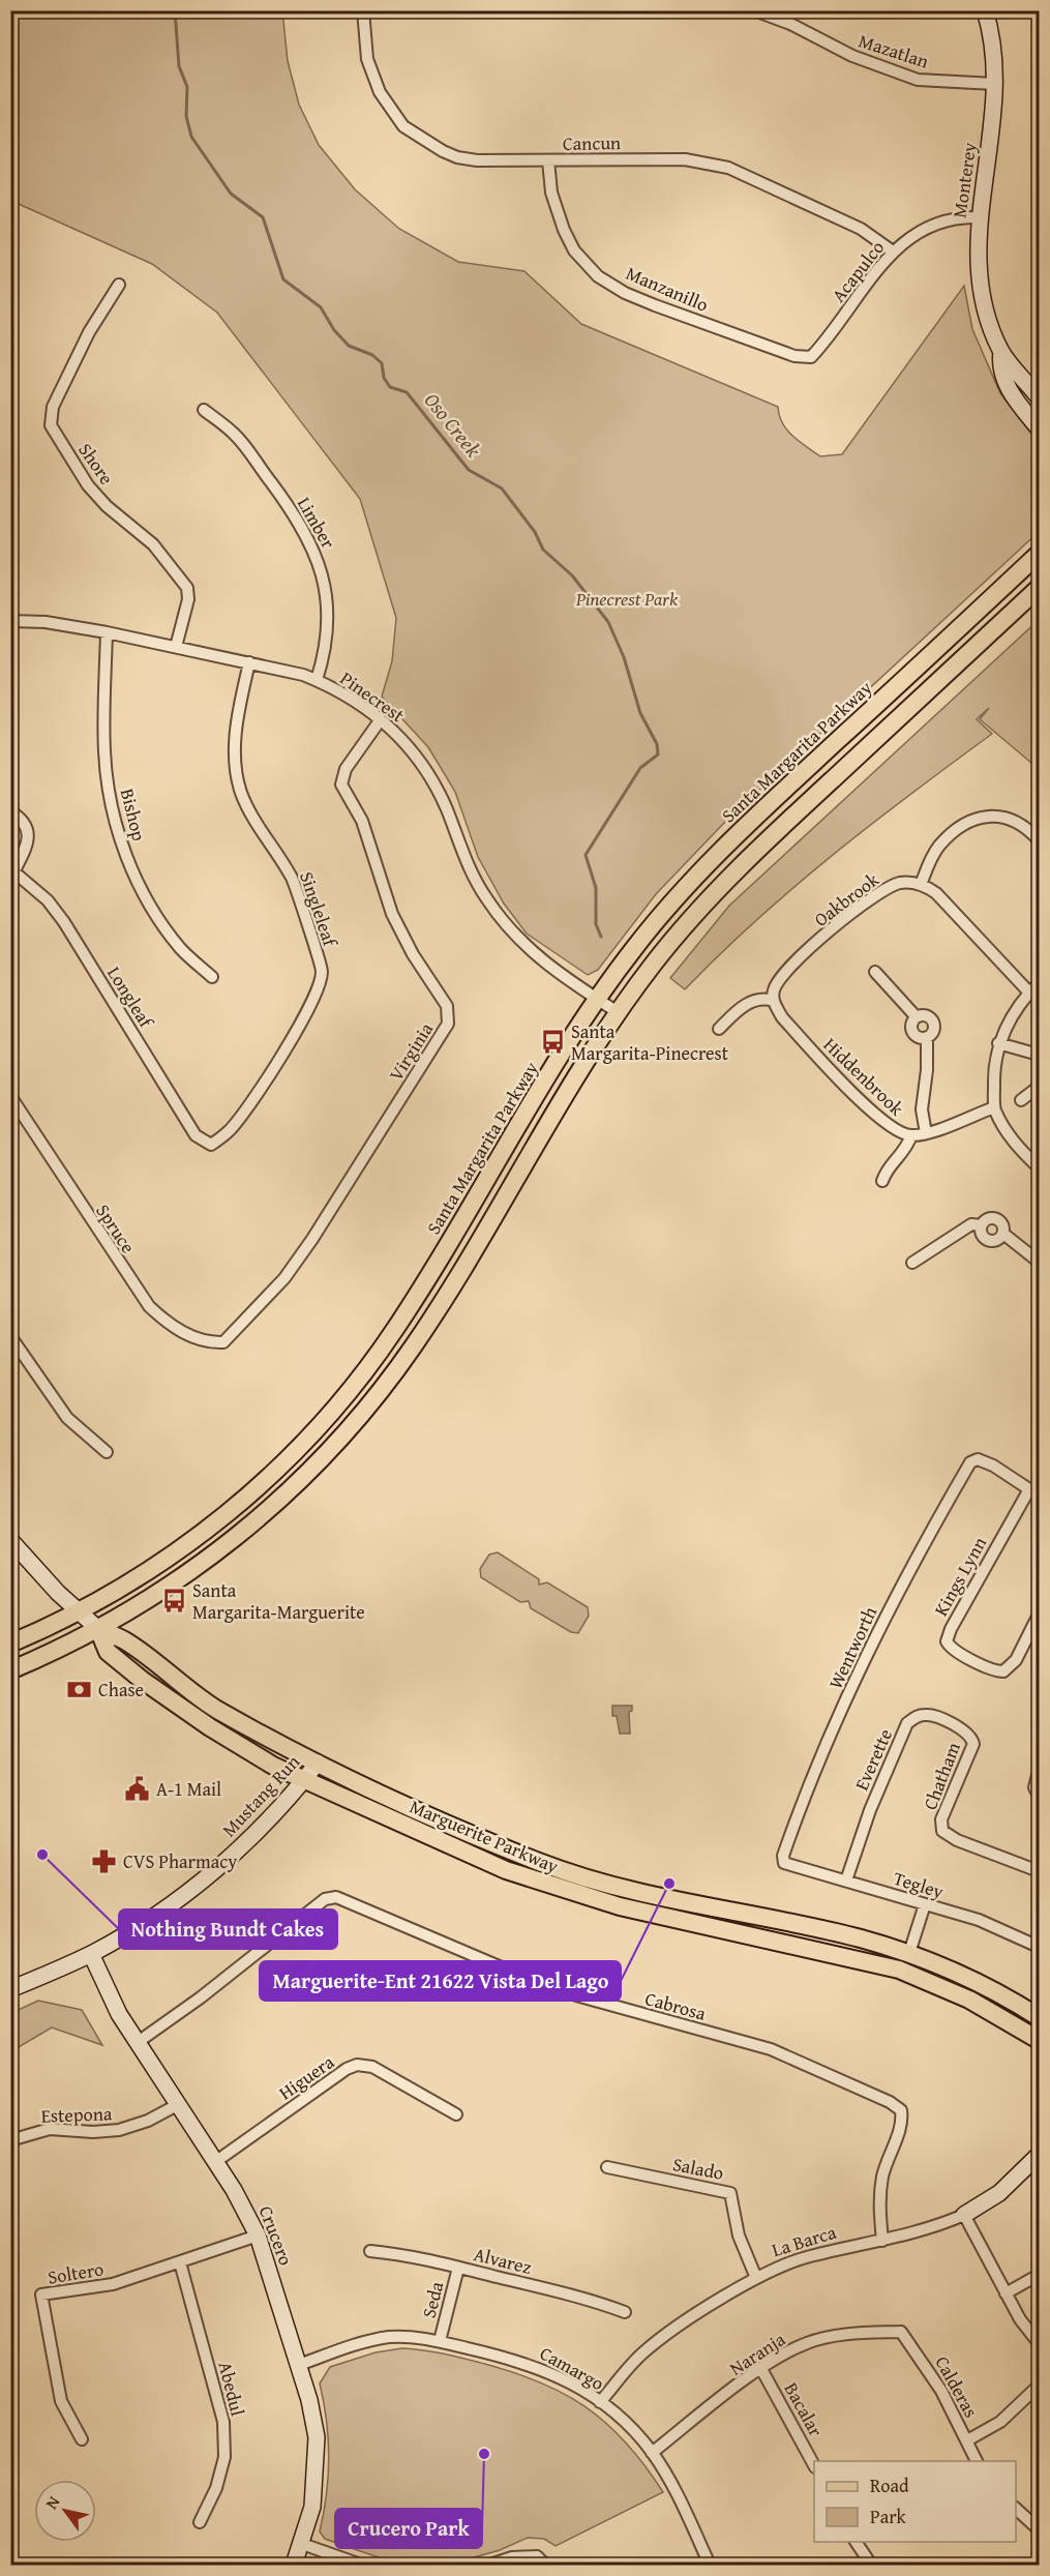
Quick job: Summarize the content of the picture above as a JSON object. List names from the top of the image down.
{
  "streets": {
    "main road": ["Santa Margarita Parkway", "Marguerite Parkway"],
    "street": [
      "Mazatlan",
      "Cancun",
      "Monterey",
      "Acapulco",
      "Manzanillo",
      "Shore",
      "Limber",
      "Pinecrest",
      "Bishop",
      "Oakbrook",
      "Singleleaf",
      "Longleaf",
      "Virginia",
      "Hiddenbrook",
      "Spruce",
      "Kings Lynn",
      "Wentworth",
      "Everette",
      "Chatham",
      "Mustang Run",
      "Tegley",
      "Cabrosa",
      "Higuera",
      "Estepona",
      "Salado",
      "Crucero",
      "La Barca",
      "Alvarez",
      "Soltero",
      "Seda",
      "Naranja",
      "Camargo",
      "Calderas",
      "Abedul",
      "Bacalar"
    ]
  },
  "crossings": [
    ["Mazatlan", "Monterey"],
    ["Cancun", "Acapulco"],
    ["Cancun", "Manzanillo"],
    ["Monterey", "Acapulco"],
    ["Acapulco", "Manzanillo"],
    ["Shore", "Pinecrest"],
    ["Limber", "Pinecrest"],
    ["Pinecrest", "Santa Margarita Parkway"],
    ["Pinecrest", "Bishop"],
    ["Pinecrest", "Singleleaf"],
    ["Pinecrest", "Virginia"],
    ["Santa Margarita Parkway", "Marguerite Parkway"],
    ["Oakbrook", "Hiddenbrook"],
    ["Singleleaf", "Longleaf"],
    ["Virginia", "Spruce"],
    ["Kings Lynn", "Wentworth"],
    ["Wentworth", "Tegley"],
    ["Everette", "Chatham"],
    ["Everette", "Tegley"],
    ["Mustang Run", "Marguerite Parkway"],
    ["Mustang Run", "Crucero"],
    ["Cabrosa", "Crucero"],
    ["Cabrosa", "La Barca"],
    ["Higuera", "Crucero"],
    ["Estepona", "Crucero"],
    ["Salado", "La Barca"],
    ["Crucero", "Soltero"],
    ["Crucero", "Camargo"],
    ["La Barca", "Camargo"],
    ["Alvarez", "Seda"],
    ["Soltero", "Abedul"],
    ["Seda", "Camargo"],
    ["Naranja", "Camargo"],
    ["Naranja", "Calderas"],
    ["Naranja", "Bacalar"]
  ],
  "water": ["Oso Creek"],
  "parks": ["Pinecrest Park"],
  "places": {
    "bus stop": ["Santa Margarita-Pinecrest", "Santa Margarita-Marguerite"],
    "bank": ["Chase"],
    "public building": ["A-1 Mail"],
    "other": ["Nothing Bundt Cakes", "Marguerite-Ent 21622 Vista Del Lago", "Crucero Park"],
    "pharmacy": ["CVS Pharmacy"]
  },
  "legend": ["Road", "Park"],
  "north": "top left"
}
